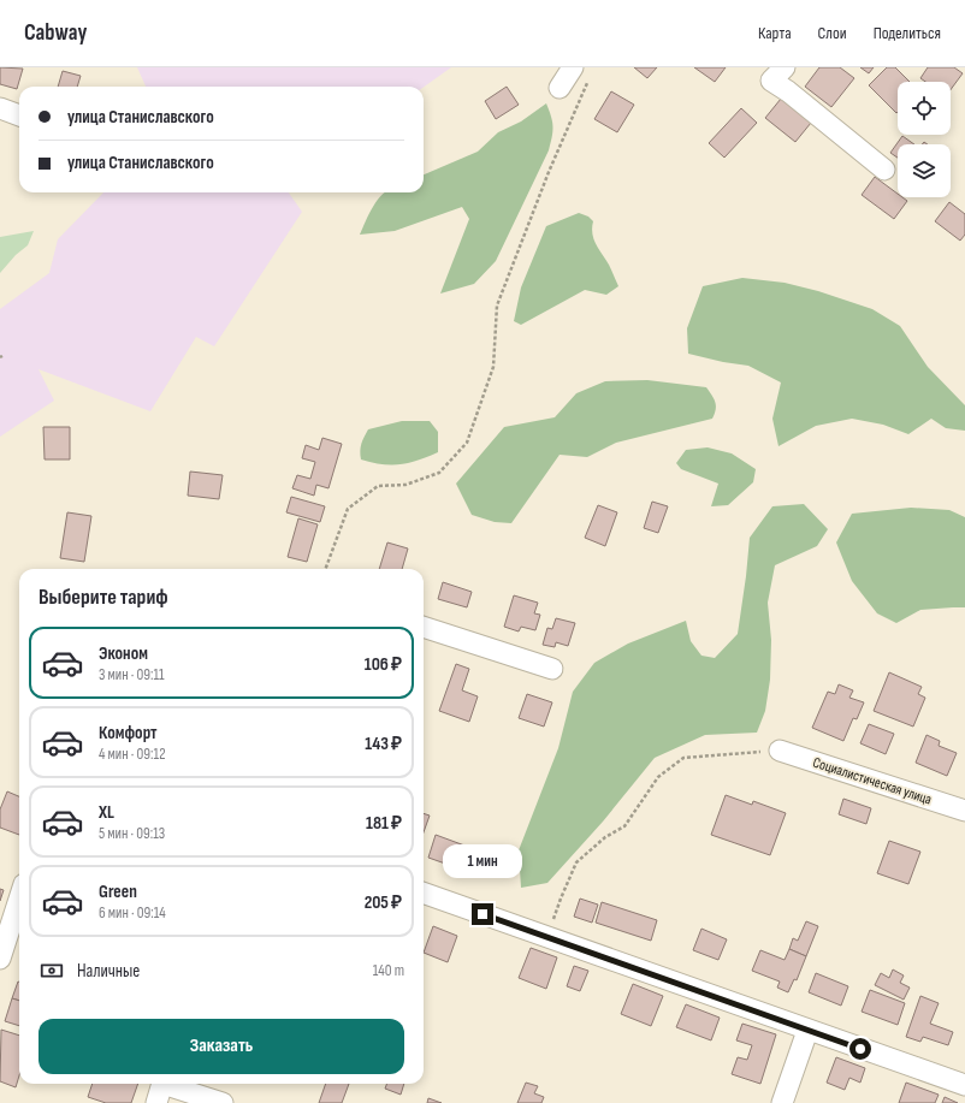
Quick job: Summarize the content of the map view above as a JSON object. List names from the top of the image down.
{
  "streets": {
    "street": ["Социалистическая улица"]
  },
  "page": {
    "header": "Cabway",
    "nav": ["Карта", "Слои", "Поделиться"],
    "banner": ["улица Станиславского", "улица Станиславского"],
    "heading": "Выберите тариф",
    "list": [
      {
        "name": "Эконом",
        "note": "3 мин · 09:11",
        "value": "106 ₽"
      },
      {
        "name": "Комфорт",
        "note": "4 мин · 09:12",
        "value": "143 ₽"
      },
      {
        "name": "XL",
        "note": "5 мин · 09:13",
        "value": "181 ₽"
      },
      {
        "name": "Green",
        "note": "6 мин · 09:14",
        "value": "205 ₽"
      }
    ],
    "bubble": "1 мин",
    "pay": ["Наличные", "140 m"],
    "buttons": "Заказать"
  }
}
